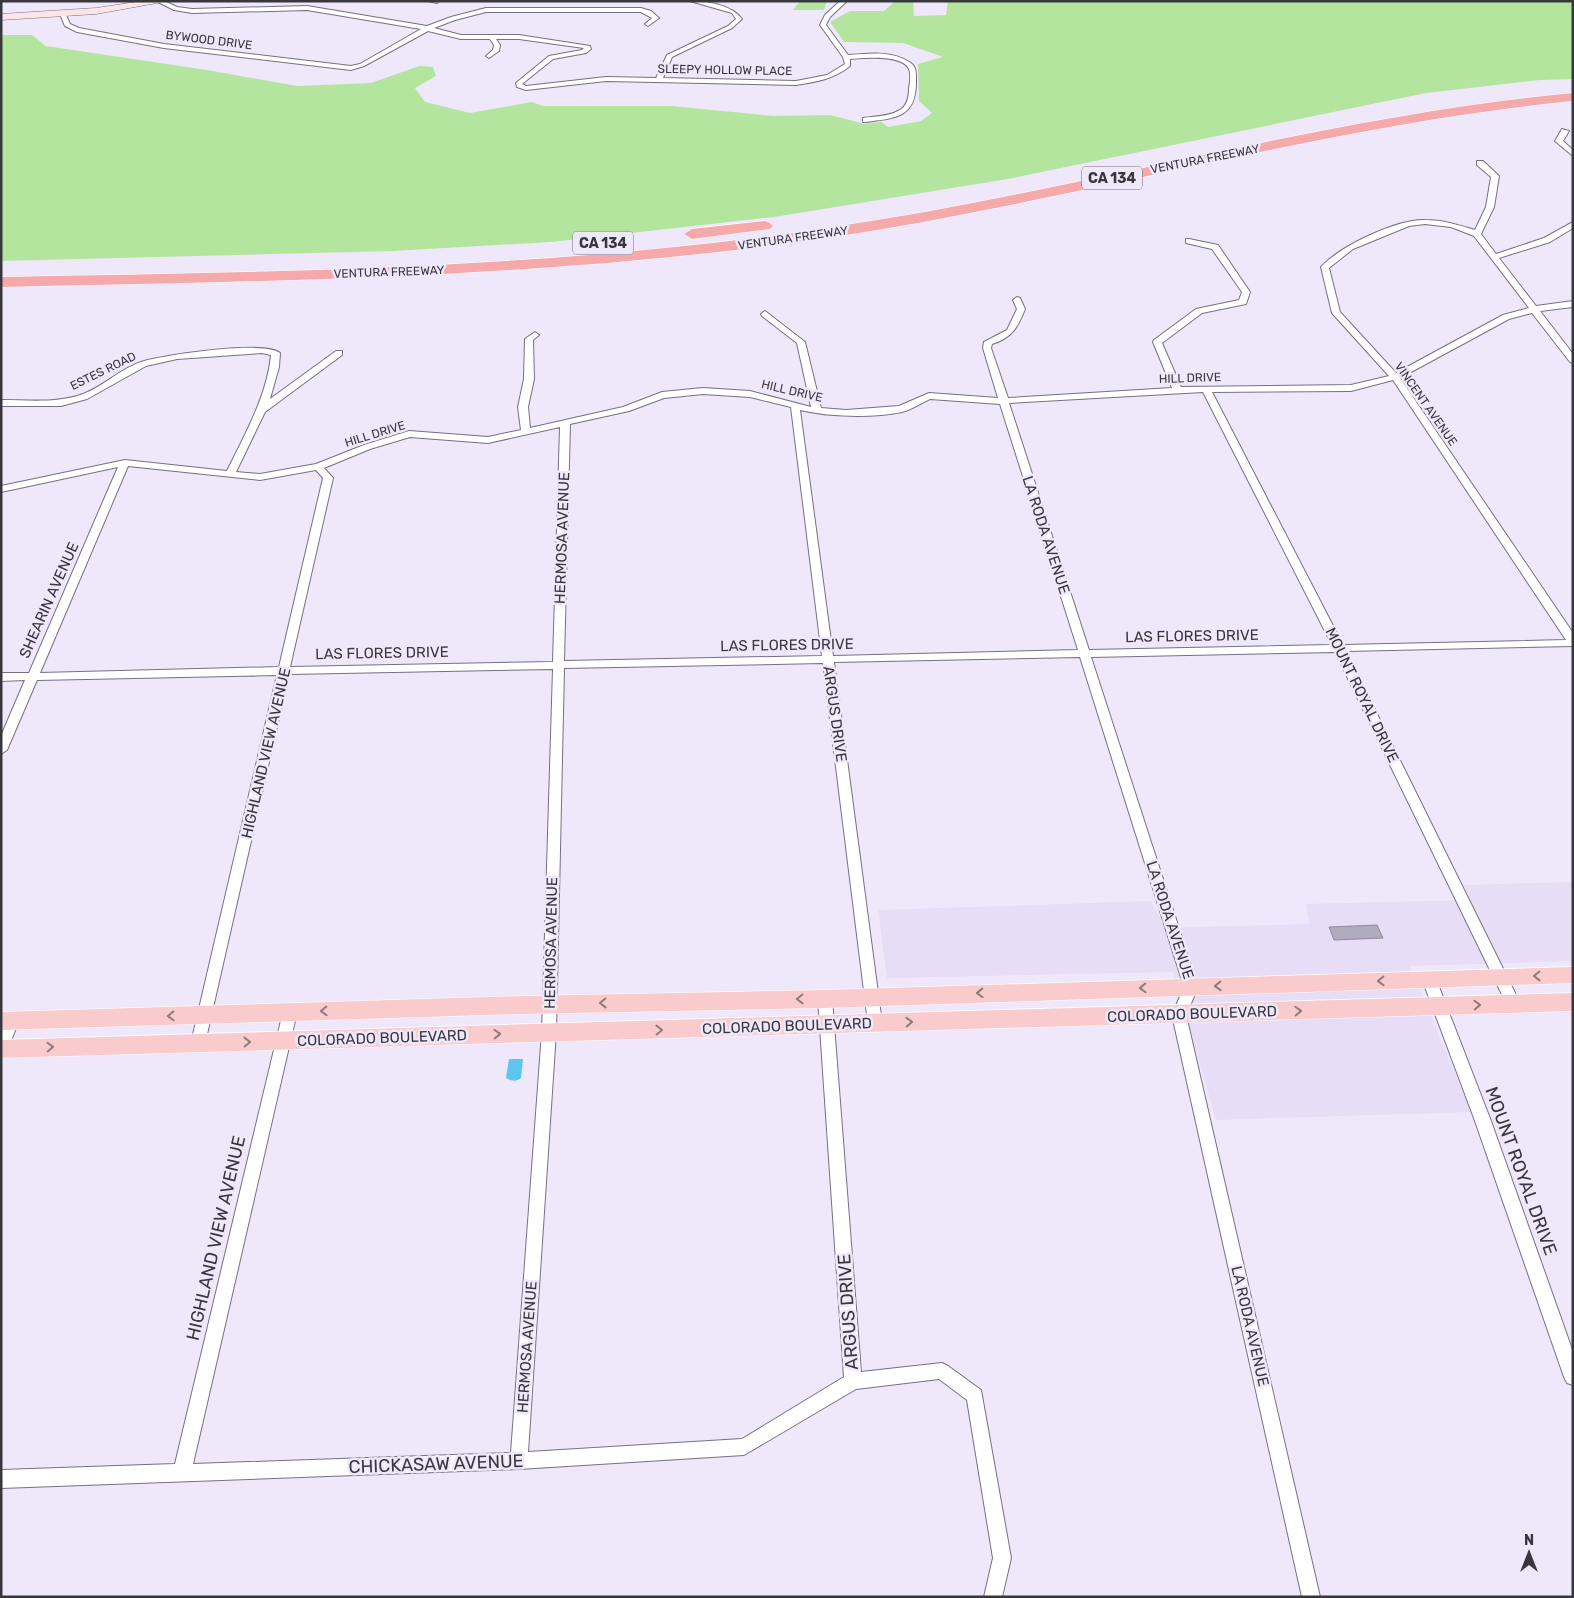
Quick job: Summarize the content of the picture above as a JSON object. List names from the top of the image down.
{
  "streets": {
    "highway": ["VENTURA FREEWAY", "CA 134"],
    "main road": ["COLORADO BOULEVARD"],
    "street": [
      "BYWOOD DRIVE",
      "SLEEPY HOLLOW PLACE",
      "ESTES ROAD",
      "HILL DRIVE",
      "VINCENT AVENUE",
      "LA RODA AVENUE",
      "HERMOSA AVENUE",
      "SHEARIN AVENUE",
      "LAS FLORES DRIVE",
      "MOUNT ROYAL DRIVE",
      "ARGUS DRIVE",
      "HIGHLAND VIEW AVENUE",
      "CHICKASAW AVENUE"
    ]
  },
  "crossings": [
    ["HILL DRIVE", "VINCENT AVENUE"],
    ["HILL DRIVE", "LA RODA AVENUE"],
    ["HILL DRIVE", "HERMOSA AVENUE"],
    ["HILL DRIVE", "SHEARIN AVENUE"],
    ["HILL DRIVE", "MOUNT ROYAL DRIVE"],
    ["HILL DRIVE", "ARGUS DRIVE"],
    ["HILL DRIVE", "HIGHLAND VIEW AVENUE"],
    ["VINCENT AVENUE", "LAS FLORES DRIVE"],
    ["LA RODA AVENUE", "LAS FLORES DRIVE"],
    ["LA RODA AVENUE", "COLORADO BOULEVARD"],
    ["HERMOSA AVENUE", "LAS FLORES DRIVE"],
    ["HERMOSA AVENUE", "COLORADO BOULEVARD"],
    ["HERMOSA AVENUE", "CHICKASAW AVENUE"],
    ["SHEARIN AVENUE", "LAS FLORES DRIVE"],
    ["LAS FLORES DRIVE", "MOUNT ROYAL DRIVE"],
    ["LAS FLORES DRIVE", "ARGUS DRIVE"],
    ["LAS FLORES DRIVE", "HIGHLAND VIEW AVENUE"],
    ["MOUNT ROYAL DRIVE", "COLORADO BOULEVARD"],
    ["ARGUS DRIVE", "COLORADO BOULEVARD"],
    ["ARGUS DRIVE", "CHICKASAW AVENUE"],
    ["HIGHLAND VIEW AVENUE", "COLORADO BOULEVARD"],
    ["HIGHLAND VIEW AVENUE", "CHICKASAW AVENUE"]
  ],
  "north": "top"
}
